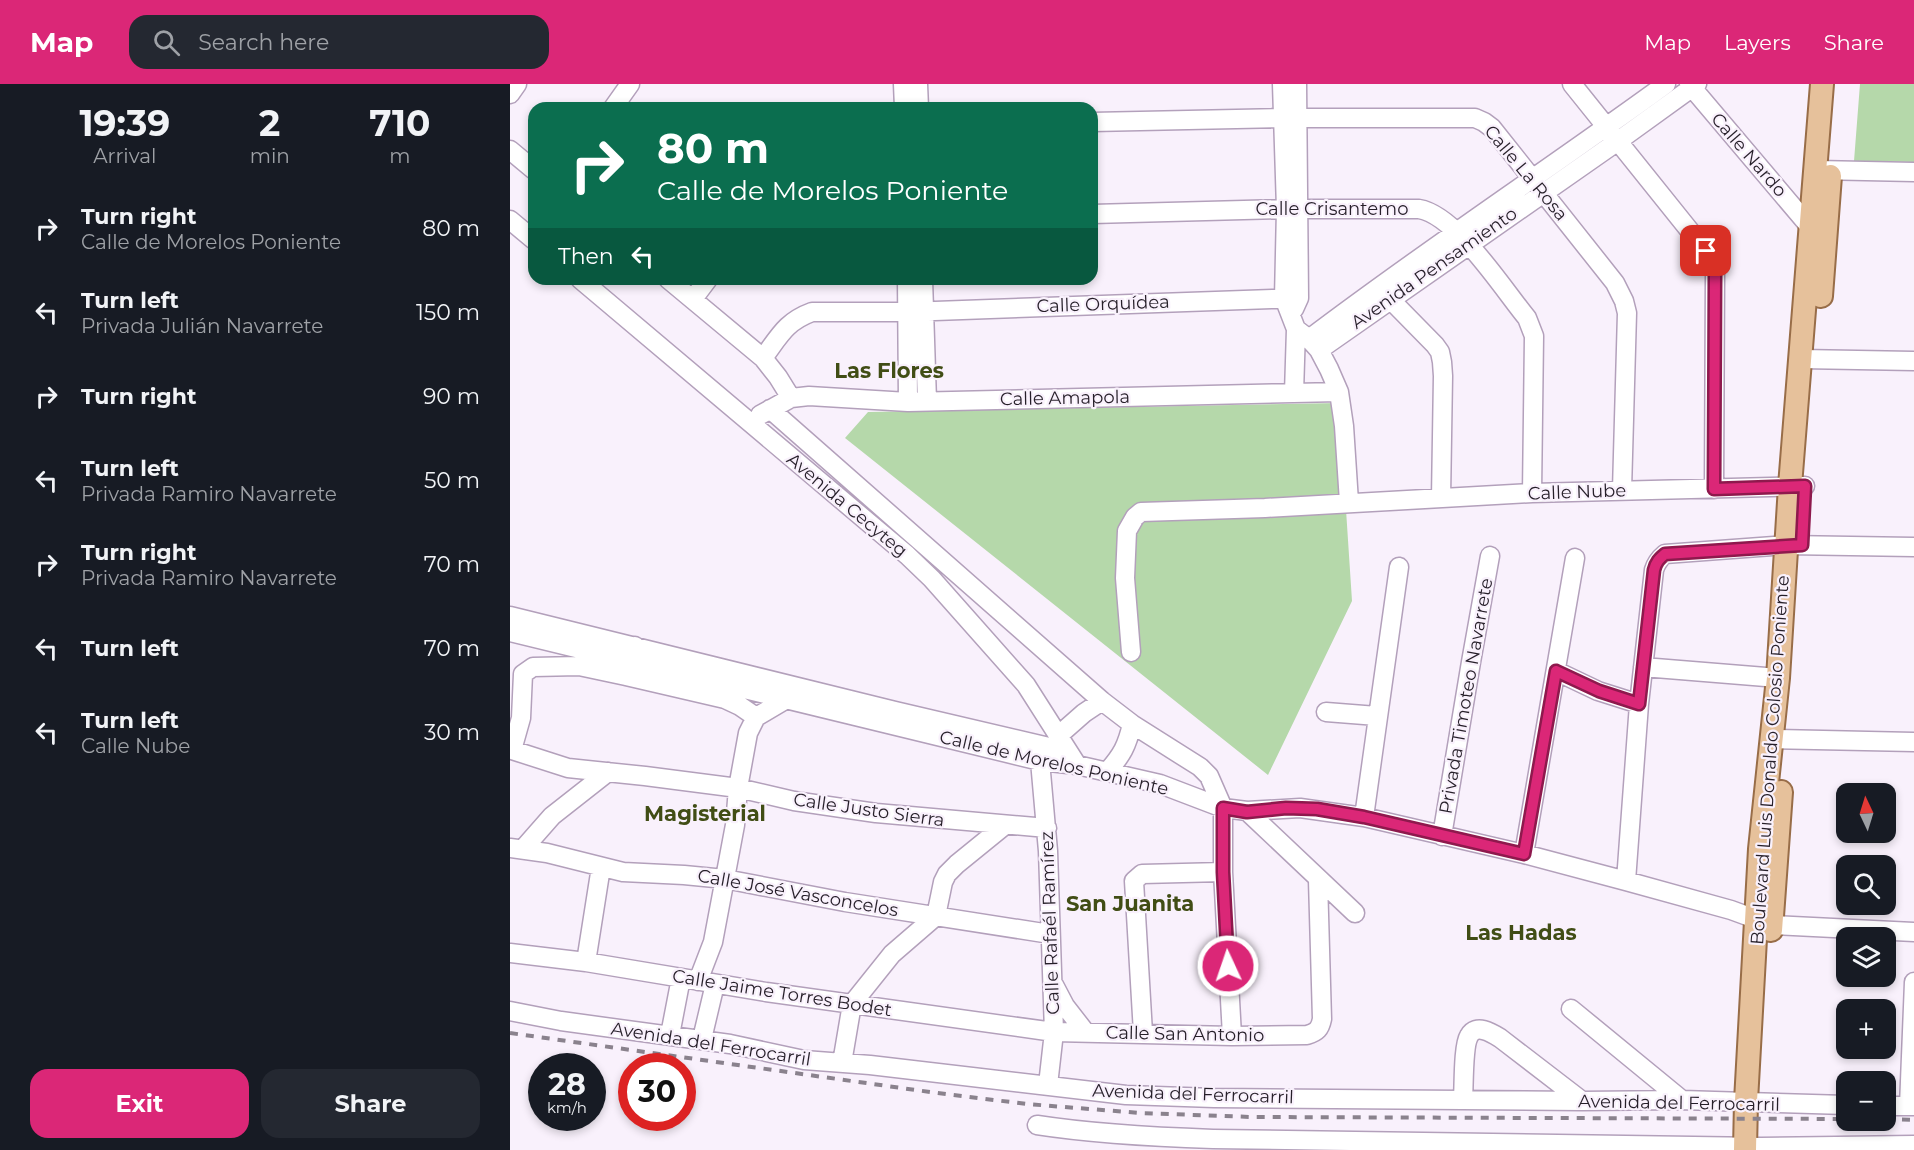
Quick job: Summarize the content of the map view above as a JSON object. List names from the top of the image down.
{
  "streets": {
    "main road": ["Boulevard Luis Donaldo Colosio Poniente"],
    "street": [
      "Calle Nardo",
      "Calle La Rosa",
      "Calle Crisantemo",
      "Avenida Pensamiento",
      "Calle Orquídea",
      "Calle Amapola",
      "Calle Nube",
      "Avenida Cecyteg",
      "Privada Timoteo Navarrete",
      "Calle de Morelos Poniente",
      "Calle Justo Sierra",
      "Calle José Vasconcelos",
      "Calle Rafaél Ramírez",
      "Calle Jaime Torres Bodet",
      "Calle San Antonio",
      "Avenida del Ferrocarril"
    ]
  },
  "crossings": [
    ["Calle Nardo", "Avenida Pensamiento"],
    ["Calle Nardo", "Boulevard Luis Donaldo Colosio Poniente"],
    ["Calle La Rosa", "Avenida Pensamiento"],
    ["Calle La Rosa", "Calle Nube"],
    ["Calle Crisantemo", "Avenida Pensamiento"],
    ["Calle Crisantemo", "Calle Nube"],
    ["Calle Amapola", "Avenida Cecyteg"],
    ["Calle Nube", "Boulevard Luis Donaldo Colosio Poniente"],
    ["Avenida Cecyteg", "Calle de Morelos Poniente"],
    ["Privada Timoteo Navarrete", "Calle de Morelos Poniente"],
    ["Boulevard Luis Donaldo Colosio Poniente", "Calle de Morelos Poniente"],
    ["Boulevard Luis Donaldo Colosio Poniente", "Avenida del Ferrocarril"],
    ["Calle de Morelos Poniente", "Calle Rafaél Ramírez"],
    ["Calle Justo Sierra", "Calle Rafaél Ramírez"],
    ["Calle José Vasconcelos", "Calle Rafaél Ramírez"],
    ["Calle Rafaél Ramírez", "Calle Jaime Torres Bodet"],
    ["Calle Rafaél Ramírez", "Calle San Antonio"],
    ["Calle Rafaél Ramírez", "Avenida del Ferrocarril"],
    ["Calle Jaime Torres Bodet", "Calle San Antonio"]
  ],
  "districts": [
    "Las Flores",
    "Magisterial",
    "San Juanita",
    "Las Hadas"
  ],
  "north": "top",
  "page": {
    "header": "Map",
    "search": "Search here",
    "nav": ["Map", "Layers", "Share"],
    "eta": [
      "19:39",
      "Arrival",
      "2",
      "min",
      "710",
      "m"
    ],
    "turn": ["80 m", "Calle de Morelos Poniente"],
    "list": [
      {
        "name": "Turn right",
        "note": "Calle de Morelos Poniente",
        "value": "80 m"
      },
      {
        "name": "Turn left",
        "note": "Privada Julián Navarrete",
        "value": "150 m"
      },
      {
        "name": "Turn right",
        "value": "90 m"
      },
      {
        "name": "Turn left",
        "note": "Privada Ramiro Navarrete",
        "value": "50 m"
      },
      {
        "name": "Turn right",
        "note": "Privada Ramiro Navarrete",
        "value": "70 m"
      },
      {
        "name": "Turn left",
        "value": "70 m"
      },
      {
        "name": "Turn left",
        "note": "Calle Nube",
        "value": "30 m"
      }
    ],
    "then": "Then",
    "map_buttons": ["+", "−"],
    "speed": "28 km/h",
    "limit": "30",
    "buttons": ["Exit", "Share"]
  }
}
